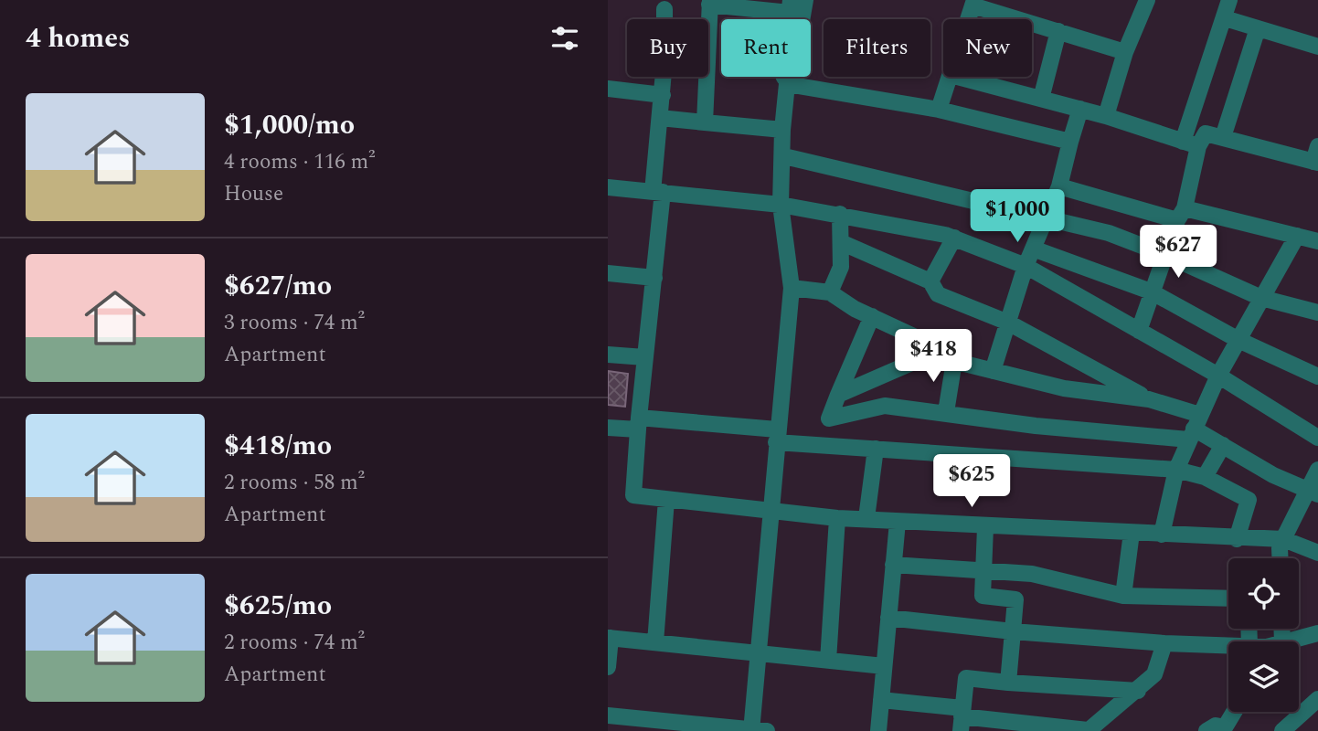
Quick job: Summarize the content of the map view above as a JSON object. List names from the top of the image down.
{
  "page": {
    "heading": "4 homes",
    "chip": [
      "Buy",
      "Rent",
      "Filters",
      "New"
    ],
    "list": [
      {
        "name": "$1,000/mo",
        "note": "4 rooms · 116 m² · House"
      },
      {
        "name": "$627/mo",
        "note": "3 rooms · 74 m² · Apartment"
      },
      {
        "name": "$418/mo",
        "note": "2 rooms · 58 m² · Apartment"
      },
      {
        "name": "$625/mo",
        "note": "2 rooms · 74 m² · Apartment"
      }
    ],
    "price": [
      "$1,000",
      "$627",
      "$418",
      "$625"
    ]
  }
}
